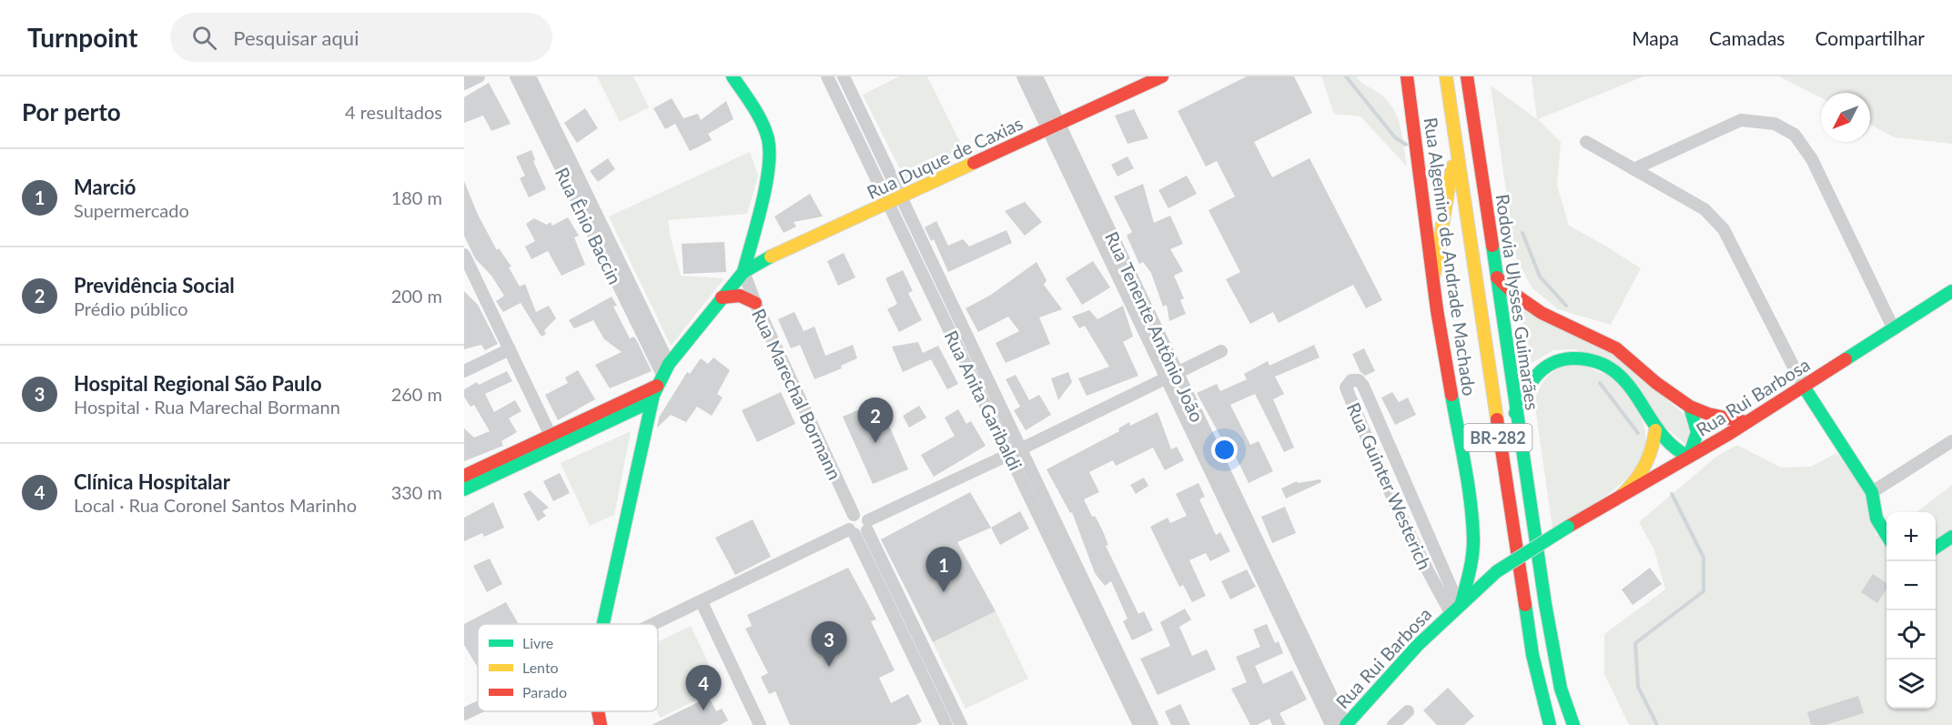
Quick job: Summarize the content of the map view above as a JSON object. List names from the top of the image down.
{
  "streets": {
    "main road": [
      "Rua Duque de Caxias",
      "Rua Algemiro de Andrade Machado",
      "Rodovia Ulysses Guimarães",
      "Rua Rui Barbosa",
      "BR-282"
    ],
    "street": [
      "Rua Ênio Baccin",
      "Rua Tenente Antônio João",
      "Rua Marechal Bormann",
      "Rua Anita Garibaldi",
      "Rua Guinter Westerich"
    ]
  },
  "crossings": [
    ["Rua Duque de Caxias", "Rua Tenente Antônio João"],
    ["Rua Duque de Caxias", "Rua Marechal Bormann"],
    ["Rua Duque de Caxias", "Rua Anita Garibaldi"],
    ["Rua Algemiro de Andrade Machado", "Rua Rui Barbosa"],
    ["Rua Algemiro de Andrade Machado", "Rua Guinter Westerich"],
    ["Rua Tenente Antônio João", "Rua Rui Barbosa"],
    ["Rua Rui Barbosa", "Rua Guinter Westerich"]
  ],
  "legend": ["Livre", "Lento", "Parado"],
  "north": "bottom left",
  "page": {
    "header": "Turnpoint",
    "search": "Pesquisar aqui",
    "nav": ["Mapa", "Camadas", "Compartilhar"],
    "heading": ["Por perto", "4 resultados"],
    "list": [
      {
        "mark": "1",
        "name": "Marció",
        "note": "Supermercado",
        "value": "180 m"
      },
      {
        "mark": "2",
        "name": "Previdência Social",
        "note": "Prédio público",
        "value": "200 m"
      },
      {
        "mark": "3",
        "name": "Hospital Regional São Paulo",
        "note": "Hospital · Rua Marechal Bormann",
        "value": "260 m"
      },
      {
        "mark": "4",
        "name": "Clínica Hospitalar",
        "note": "Local · Rua Coronel Santos Marinho",
        "value": "330 m"
      }
    ],
    "pins": [
      "2",
      "1",
      "3",
      "4"
    ],
    "map_buttons": ["+", "−"]
  }
}
